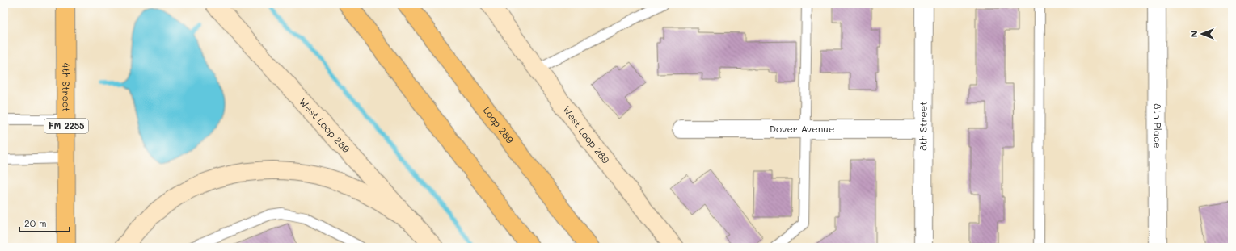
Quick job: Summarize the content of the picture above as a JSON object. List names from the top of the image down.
{
  "streets": {
    "main road": [
      "4th Street",
      "West Loop 289",
      "FM 2255",
      "Loop 289"
    ],
    "street": ["8th Place", "8th Street", "Dover Avenue"]
  },
  "crossings": [
    ["8th Street", "Dover Avenue"]
  ],
  "scale_bar": "20 m",
  "north": "left"
}
